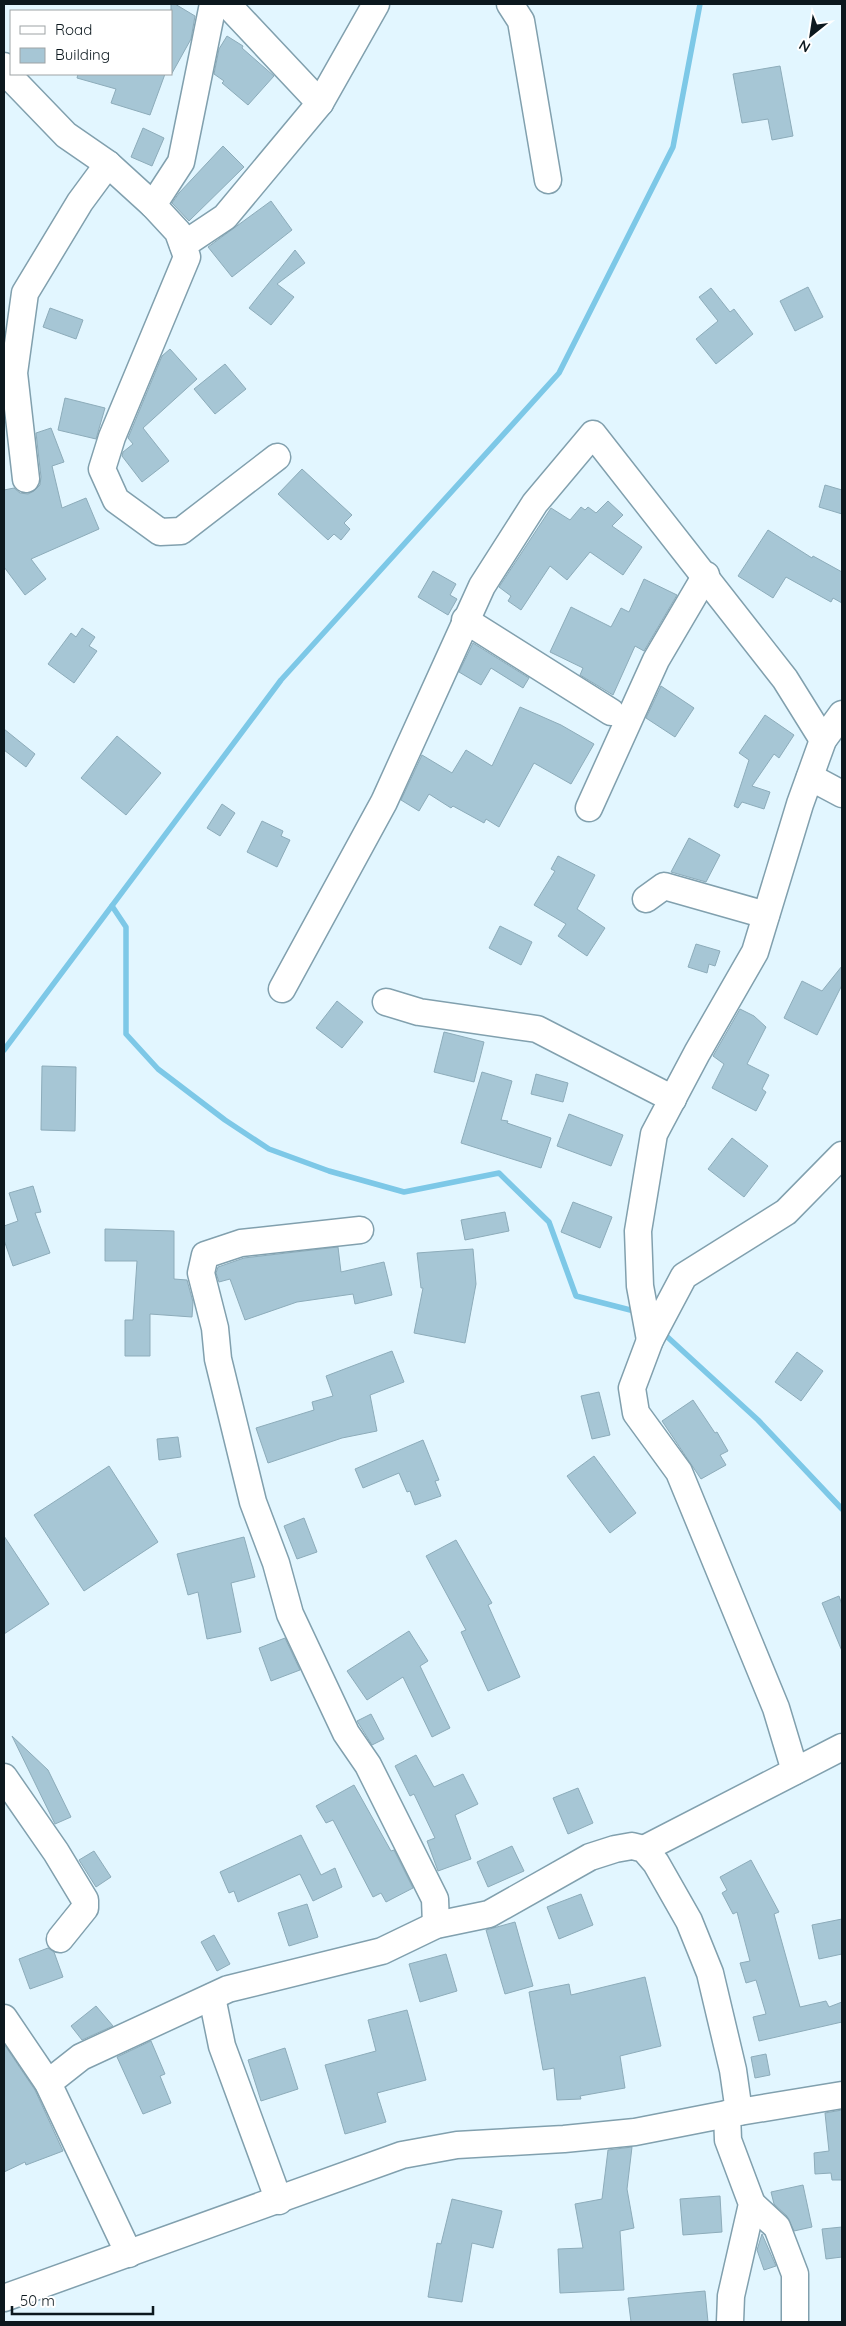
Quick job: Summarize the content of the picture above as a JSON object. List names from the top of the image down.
{
  "legend": ["Road", "Building"],
  "scale_bar": "50 m",
  "north": "bottom left"
}
